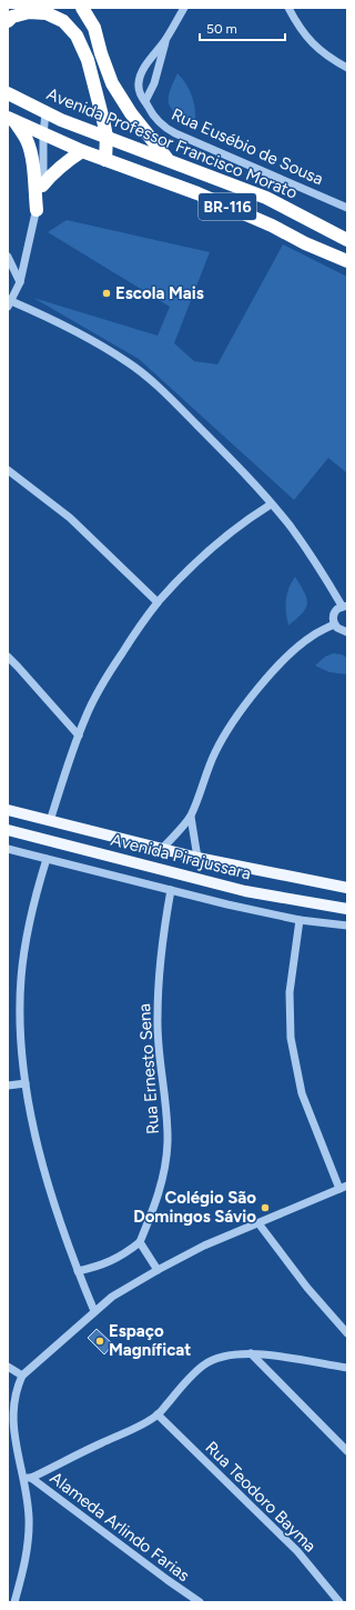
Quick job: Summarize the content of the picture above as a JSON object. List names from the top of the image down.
{
  "streets": {
    "highway": ["Avenida Professor Francisco Morato", "BR-116"],
    "main road": ["Avenida Pirajussara"],
    "street": [
      "Rua Eusébio de Sousa",
      "Rua Ernesto Sena",
      "Rua Teodoro Bayma",
      "Alameda Arlindo Farias"
    ]
  },
  "crossings": [
    ["Avenida Professor Francisco Morato", "BR-116"],
    ["Avenida Pirajussara", "Rua Ernesto Sena"]
  ],
  "places": ["Escola Mais", "Colégio São Domingos Sávio", "Espaço Magníficat"],
  "scale_bar": "50 m"
}
